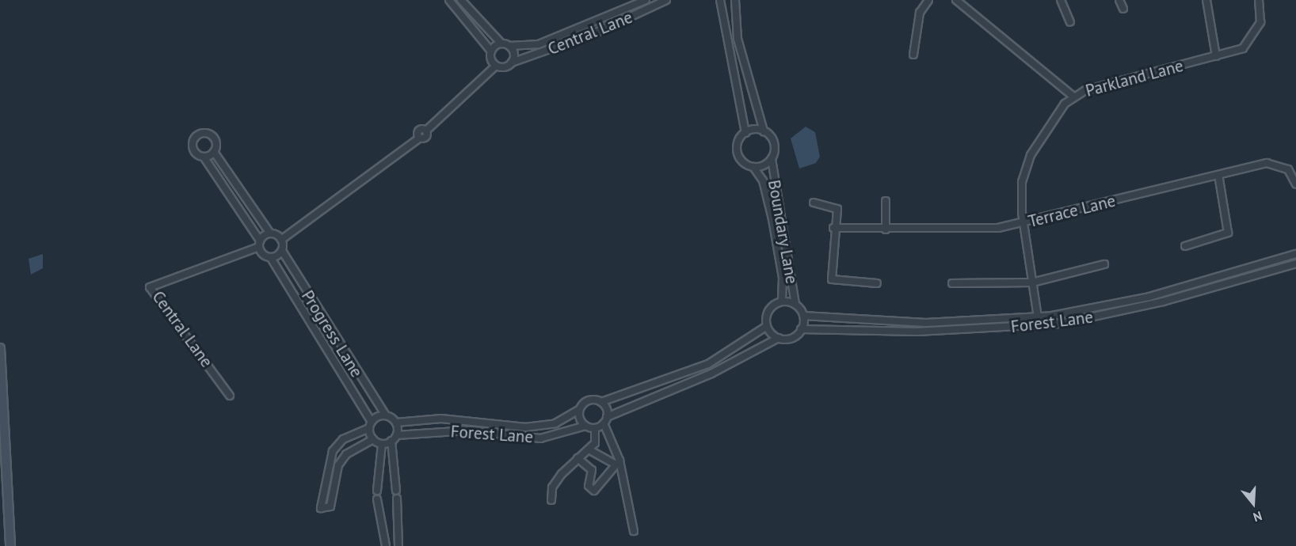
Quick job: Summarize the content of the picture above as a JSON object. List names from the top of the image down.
{
  "streets": {
    "street": [
      "Central Lane",
      "Parkland Lane",
      "Terrace Lane",
      "Boundary Lane",
      "Forest Lane",
      "Progress Lane"
    ]
  },
  "crossings": [
    ["Central Lane", "Progress Lane"],
    ["Parkland Lane", "Terrace Lane"],
    ["Parkland Lane", "Forest Lane"],
    ["Boundary Lane", "Forest Lane"],
    ["Forest Lane", "Progress Lane"]
  ],
  "north": "bottom"
}
